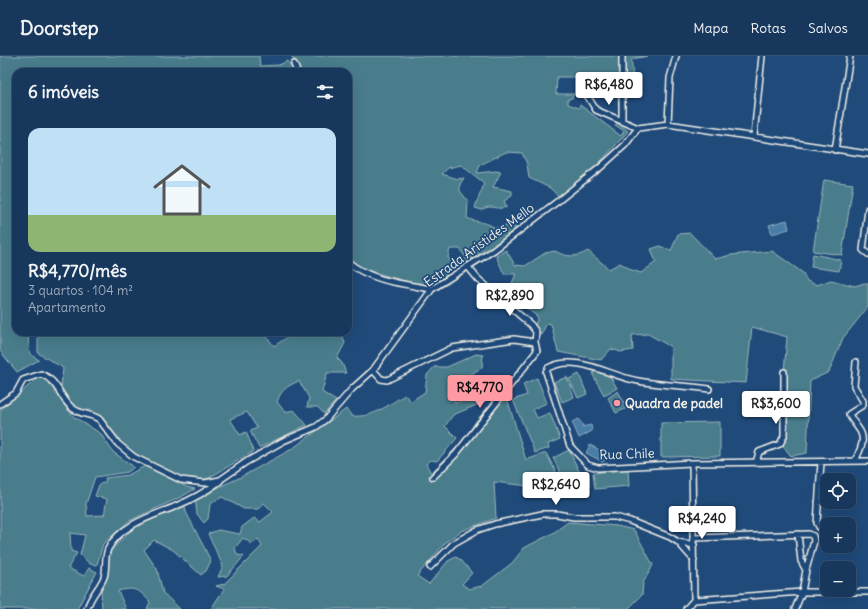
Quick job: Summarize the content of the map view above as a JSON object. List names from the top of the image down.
{
  "streets": {
    "street": ["Estrada Aristides Mello", "Rua Chile"]
  },
  "places": ["Quadra de padel"],
  "page": {
    "header": "Doorstep",
    "nav": ["Mapa", "Rotas", "Salvos"],
    "heading": "6 imóveis",
    "price": [
      "R$6,480",
      "R$2,890",
      "R$4,770",
      "R$3,600",
      "R$2,640",
      "R$4,240"
    ],
    "list": [
      {
        "name": "R$4,770/mês",
        "note": "3 quartos · 104 m² · Apartamento"
      }
    ],
    "map_buttons": ["+", "−"]
  }
}
